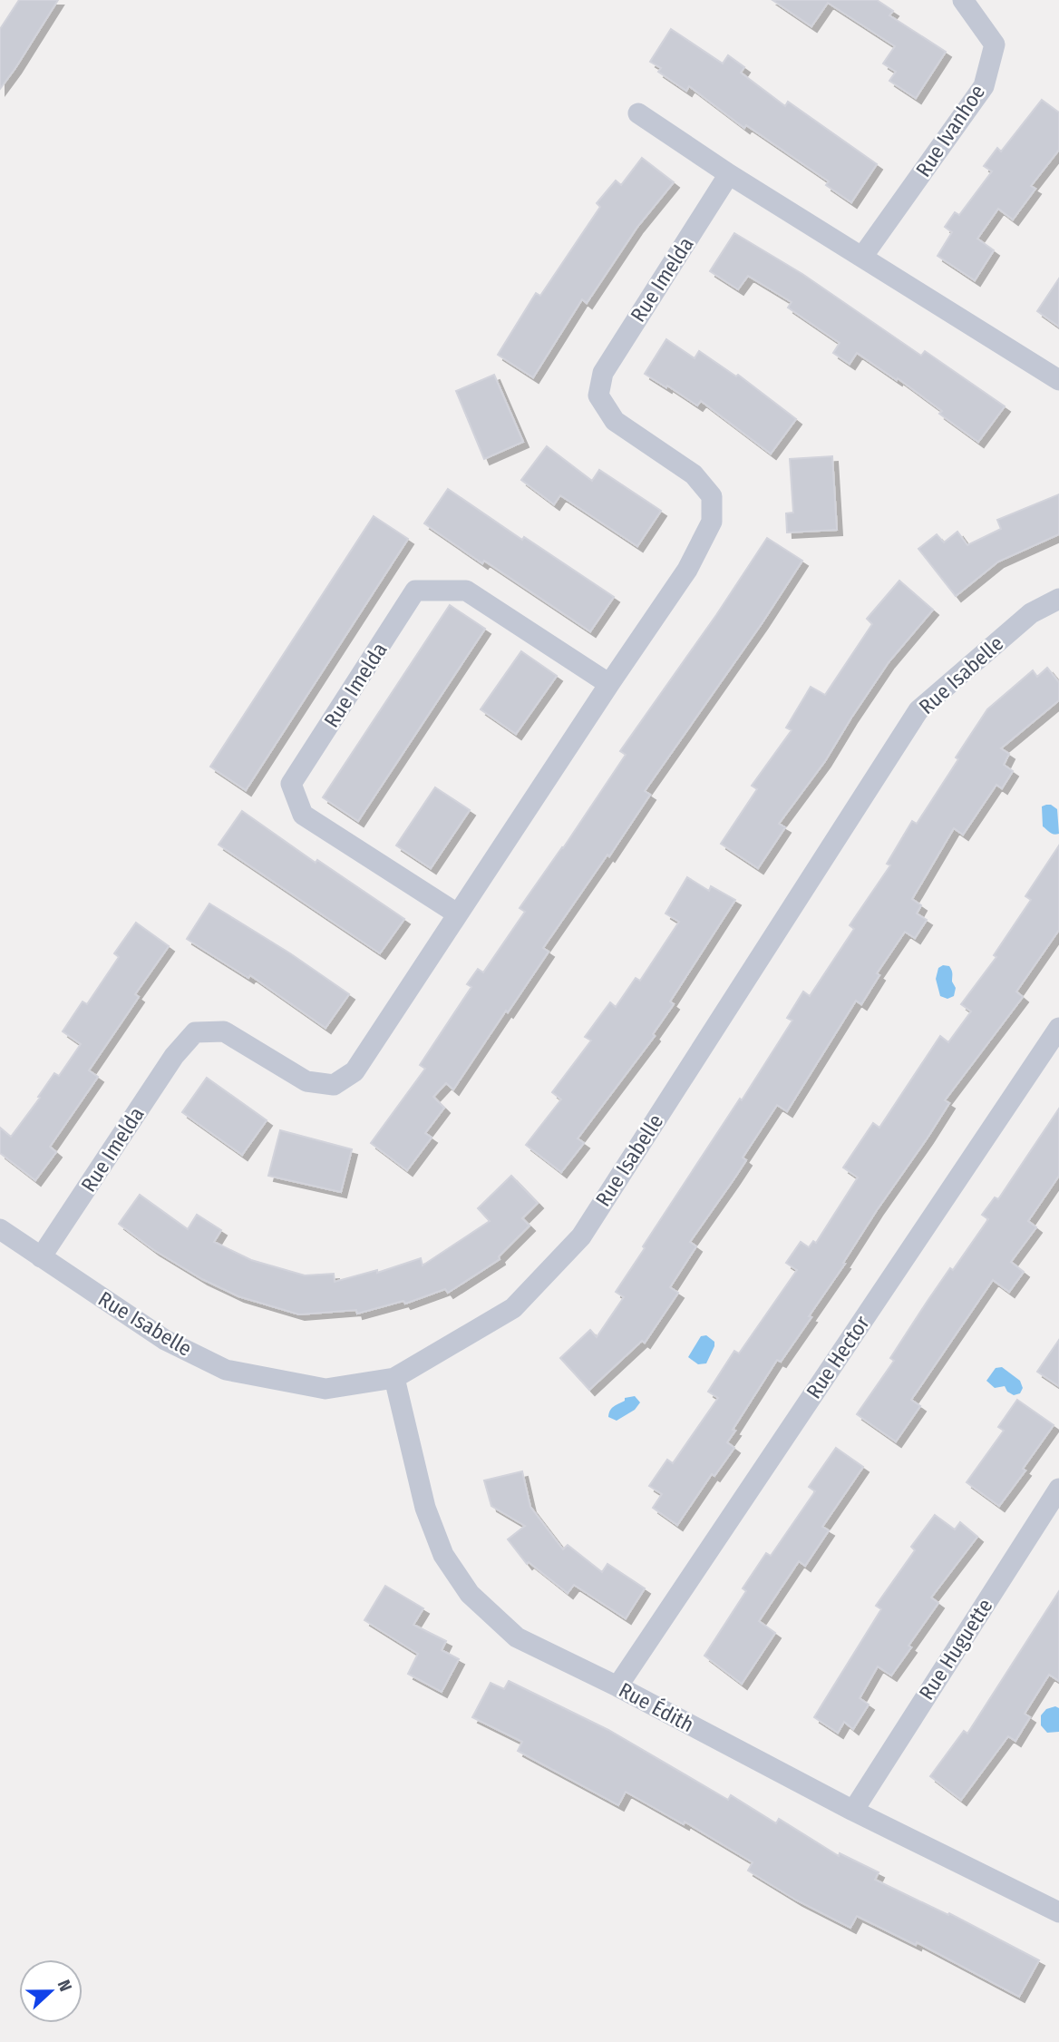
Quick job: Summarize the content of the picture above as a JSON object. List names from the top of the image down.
{
  "streets": {
    "street": [
      "Rue Ivanhoe",
      "Rue Imelda",
      "Rue Isabelle",
      "Rue Hector",
      "Rue Huguette",
      "Rue Édith"
    ]
  },
  "crossings": [
    ["Rue Imelda", "Rue Isabelle"],
    ["Rue Isabelle", "Rue Édith"],
    ["Rue Hector", "Rue Édith"],
    ["Rue Huguette", "Rue Édith"]
  ],
  "north": "right"
}
